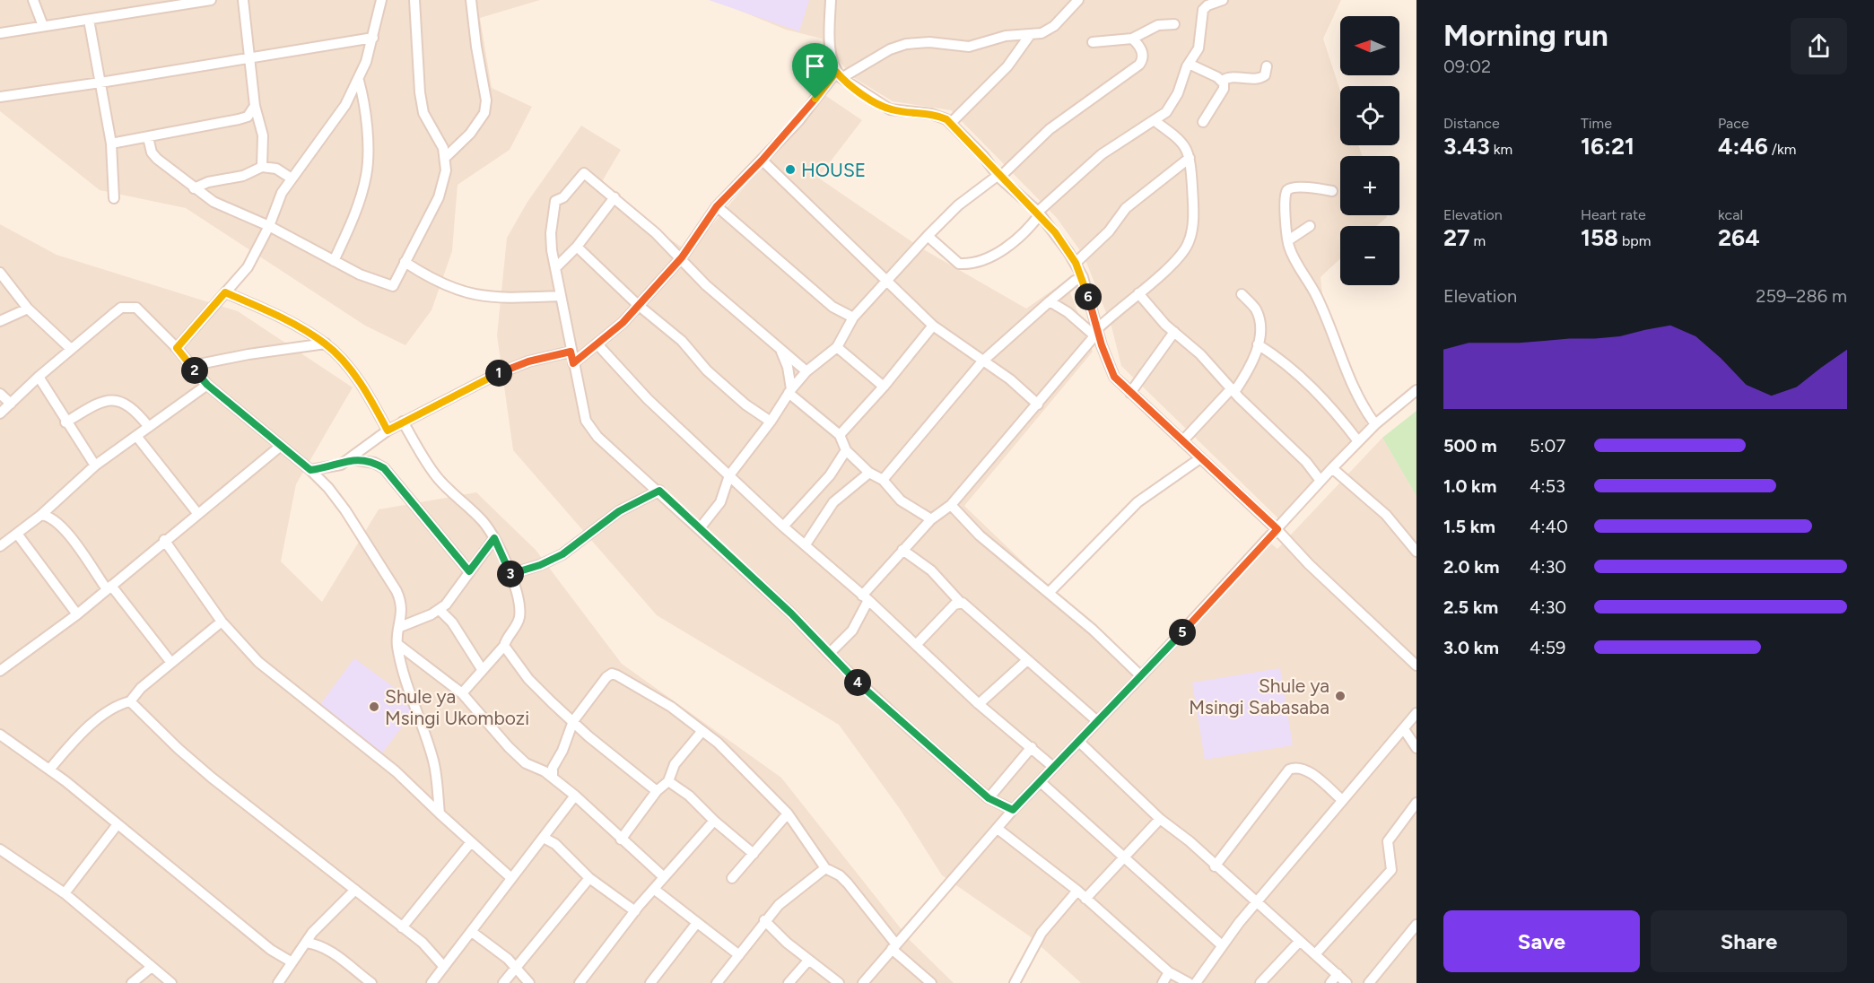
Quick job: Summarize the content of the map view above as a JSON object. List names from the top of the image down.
{
  "places": ["HOUSE", "Shule ya Msingi Sabasaba", "Shule ya Msingi Ukombozi"],
  "north": "left",
  "page": {
    "heading": ["Morning run", "09:02"],
    "map_buttons": ["+", "−"],
    "stats": [
      ["Distance", "3.43 km"],
      ["Time", "16:21"],
      ["Pace", "4:46 /km"],
      ["Elevation", "27 m"],
      ["Heart rate", "158 bpm"],
      ["kcal", "264"]
    ],
    "chart": ["Elevation", "259–286 m"],
    "pins": [
      "6",
      "2",
      "1",
      "3",
      "5",
      "4"
    ],
    "list": [
      {
        "name": "500 m",
        "note": "5:07"
      },
      {
        "name": "1.0 km",
        "note": "4:53"
      },
      {
        "name": "1.5 km",
        "note": "4:40"
      },
      {
        "name": "2.0 km",
        "note": "4:30"
      },
      {
        "name": "2.5 km",
        "note": "4:30"
      },
      {
        "name": "3.0 km",
        "note": "4:59"
      }
    ],
    "buttons": ["Save", "Share"]
  }
}
